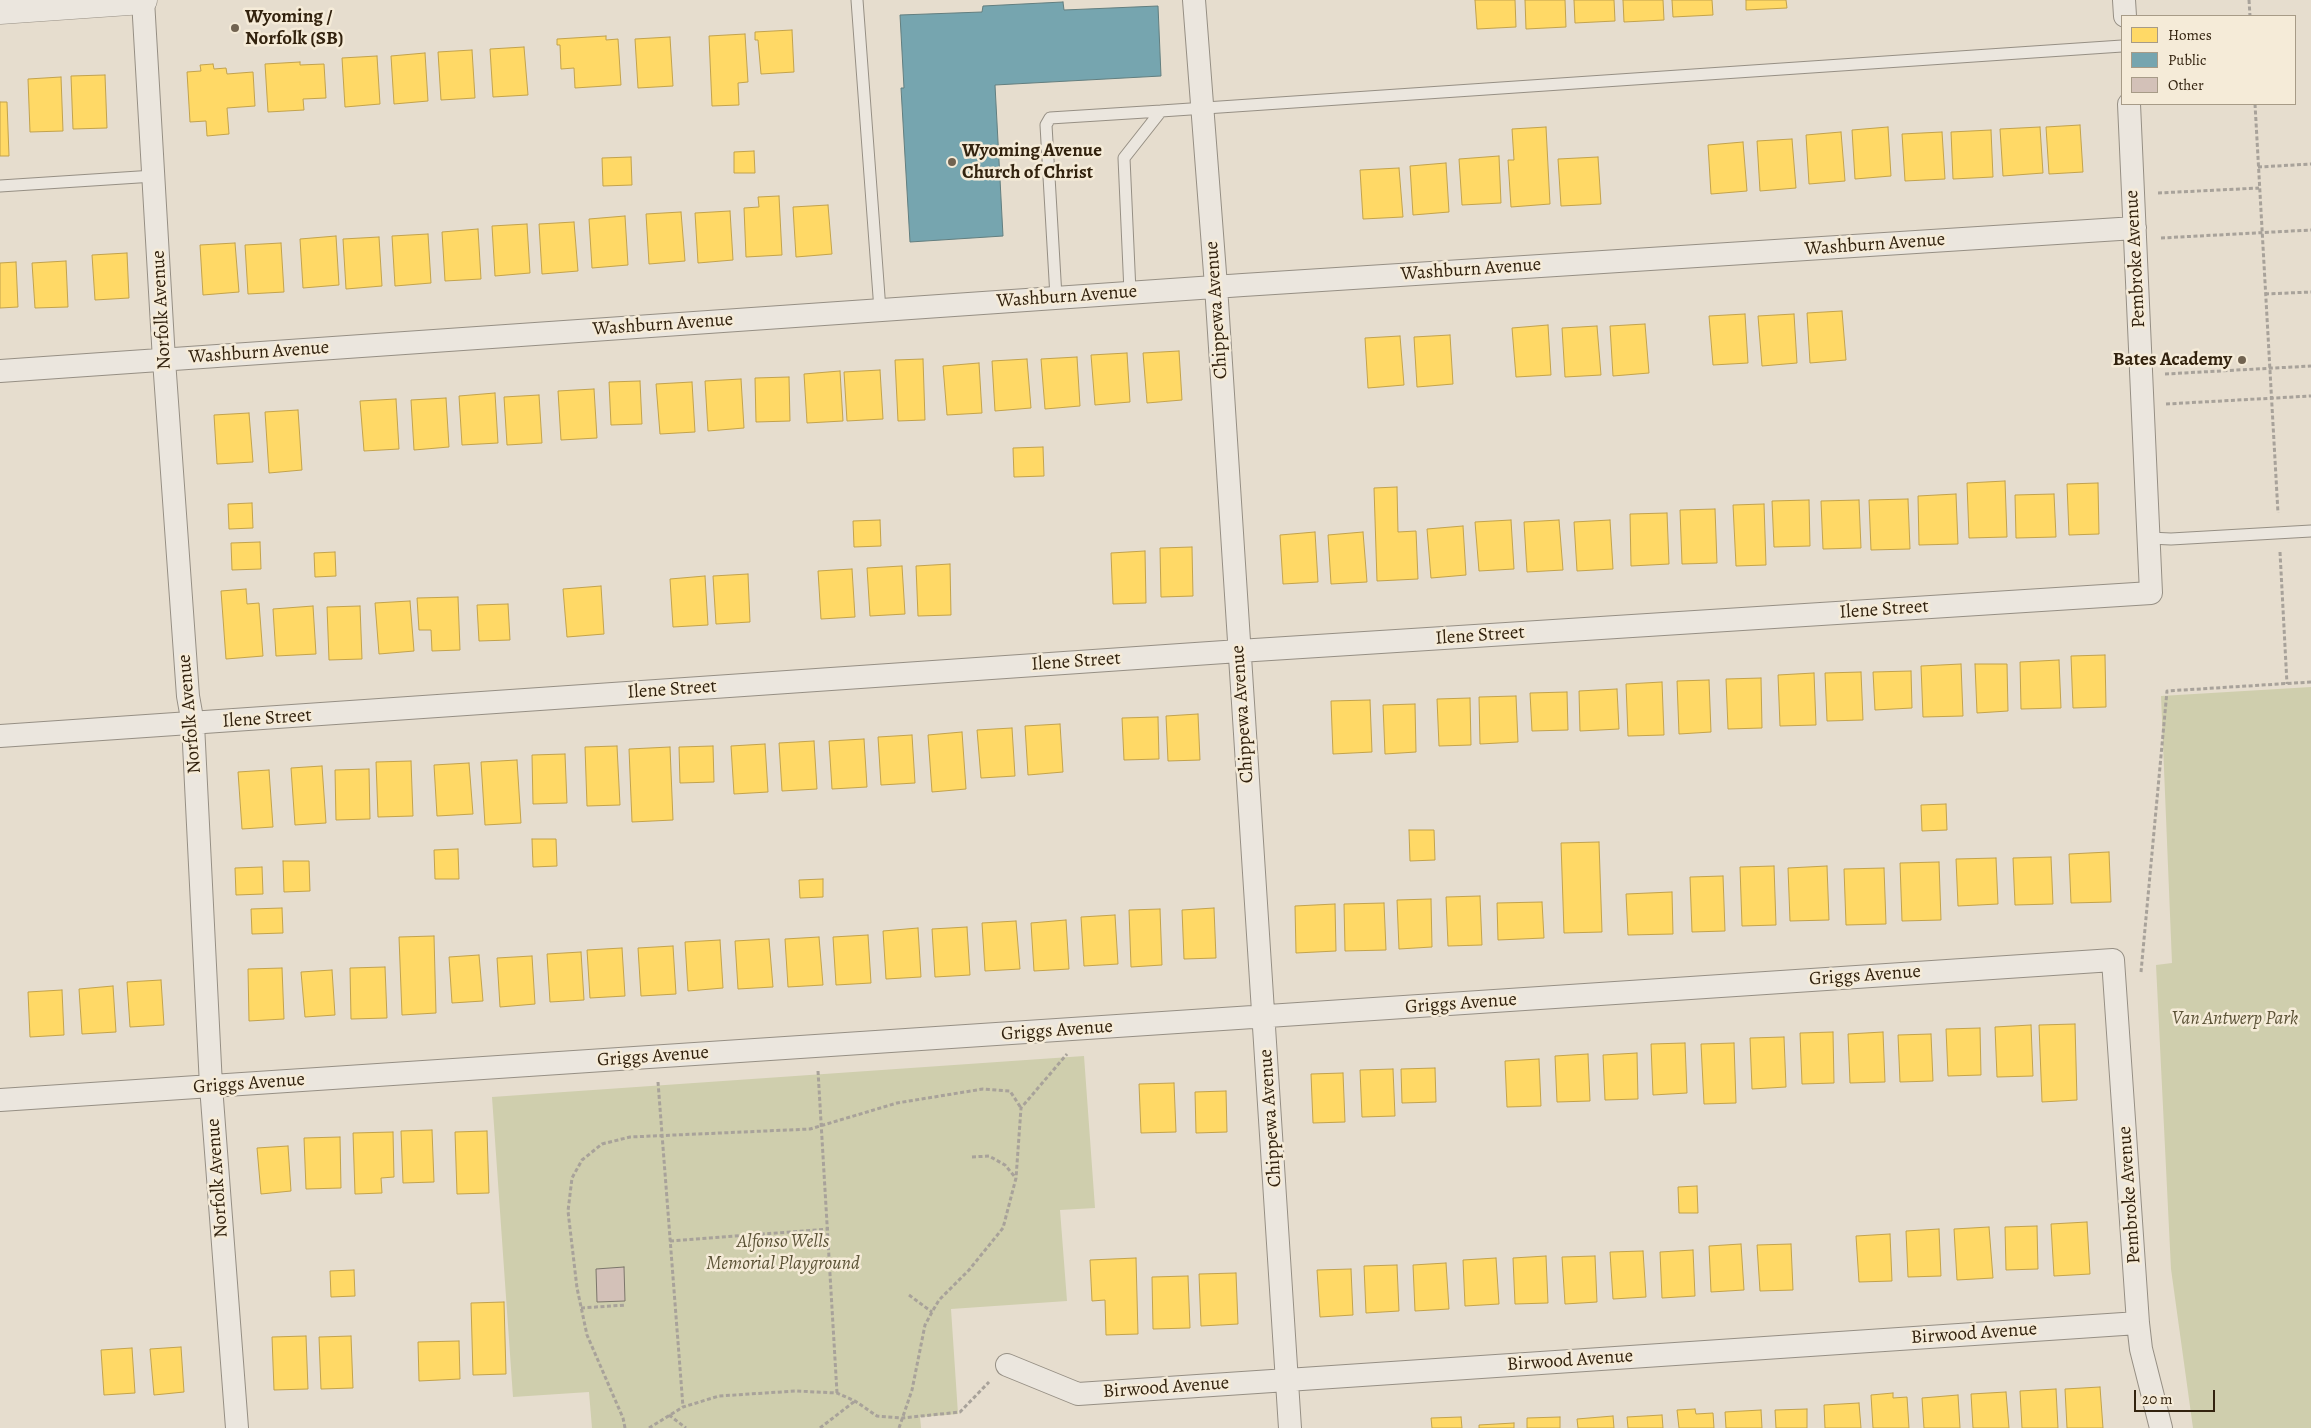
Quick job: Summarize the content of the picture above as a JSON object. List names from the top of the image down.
{
  "streets": {
    "street": [
      "Washburn Avenue",
      "Pembroke Avenue",
      "Norfolk Avenue",
      "Chippewa Avenue",
      "Ilene Street",
      "Griggs Avenue",
      "Birwood Avenue"
    ]
  },
  "crossings": [
    ["Washburn Avenue", "Pembroke Avenue"],
    ["Washburn Avenue", "Norfolk Avenue"],
    ["Washburn Avenue", "Chippewa Avenue"],
    ["Pembroke Avenue", "Ilene Street"],
    ["Pembroke Avenue", "Griggs Avenue"],
    ["Pembroke Avenue", "Birwood Avenue"],
    ["Norfolk Avenue", "Ilene Street"],
    ["Norfolk Avenue", "Griggs Avenue"],
    ["Chippewa Avenue", "Ilene Street"],
    ["Chippewa Avenue", "Griggs Avenue"],
    ["Chippewa Avenue", "Birwood Avenue"]
  ],
  "parks": ["Van Antwerp Park", "Alfonso Wells Memorial Playground"],
  "places": ["Wyoming / Norfolk (SB)", "Wyoming Avenue Church of Christ", "Bates Academy"],
  "legend": ["Homes", "Public", "Other"],
  "scale_bar": "20 m"
}
